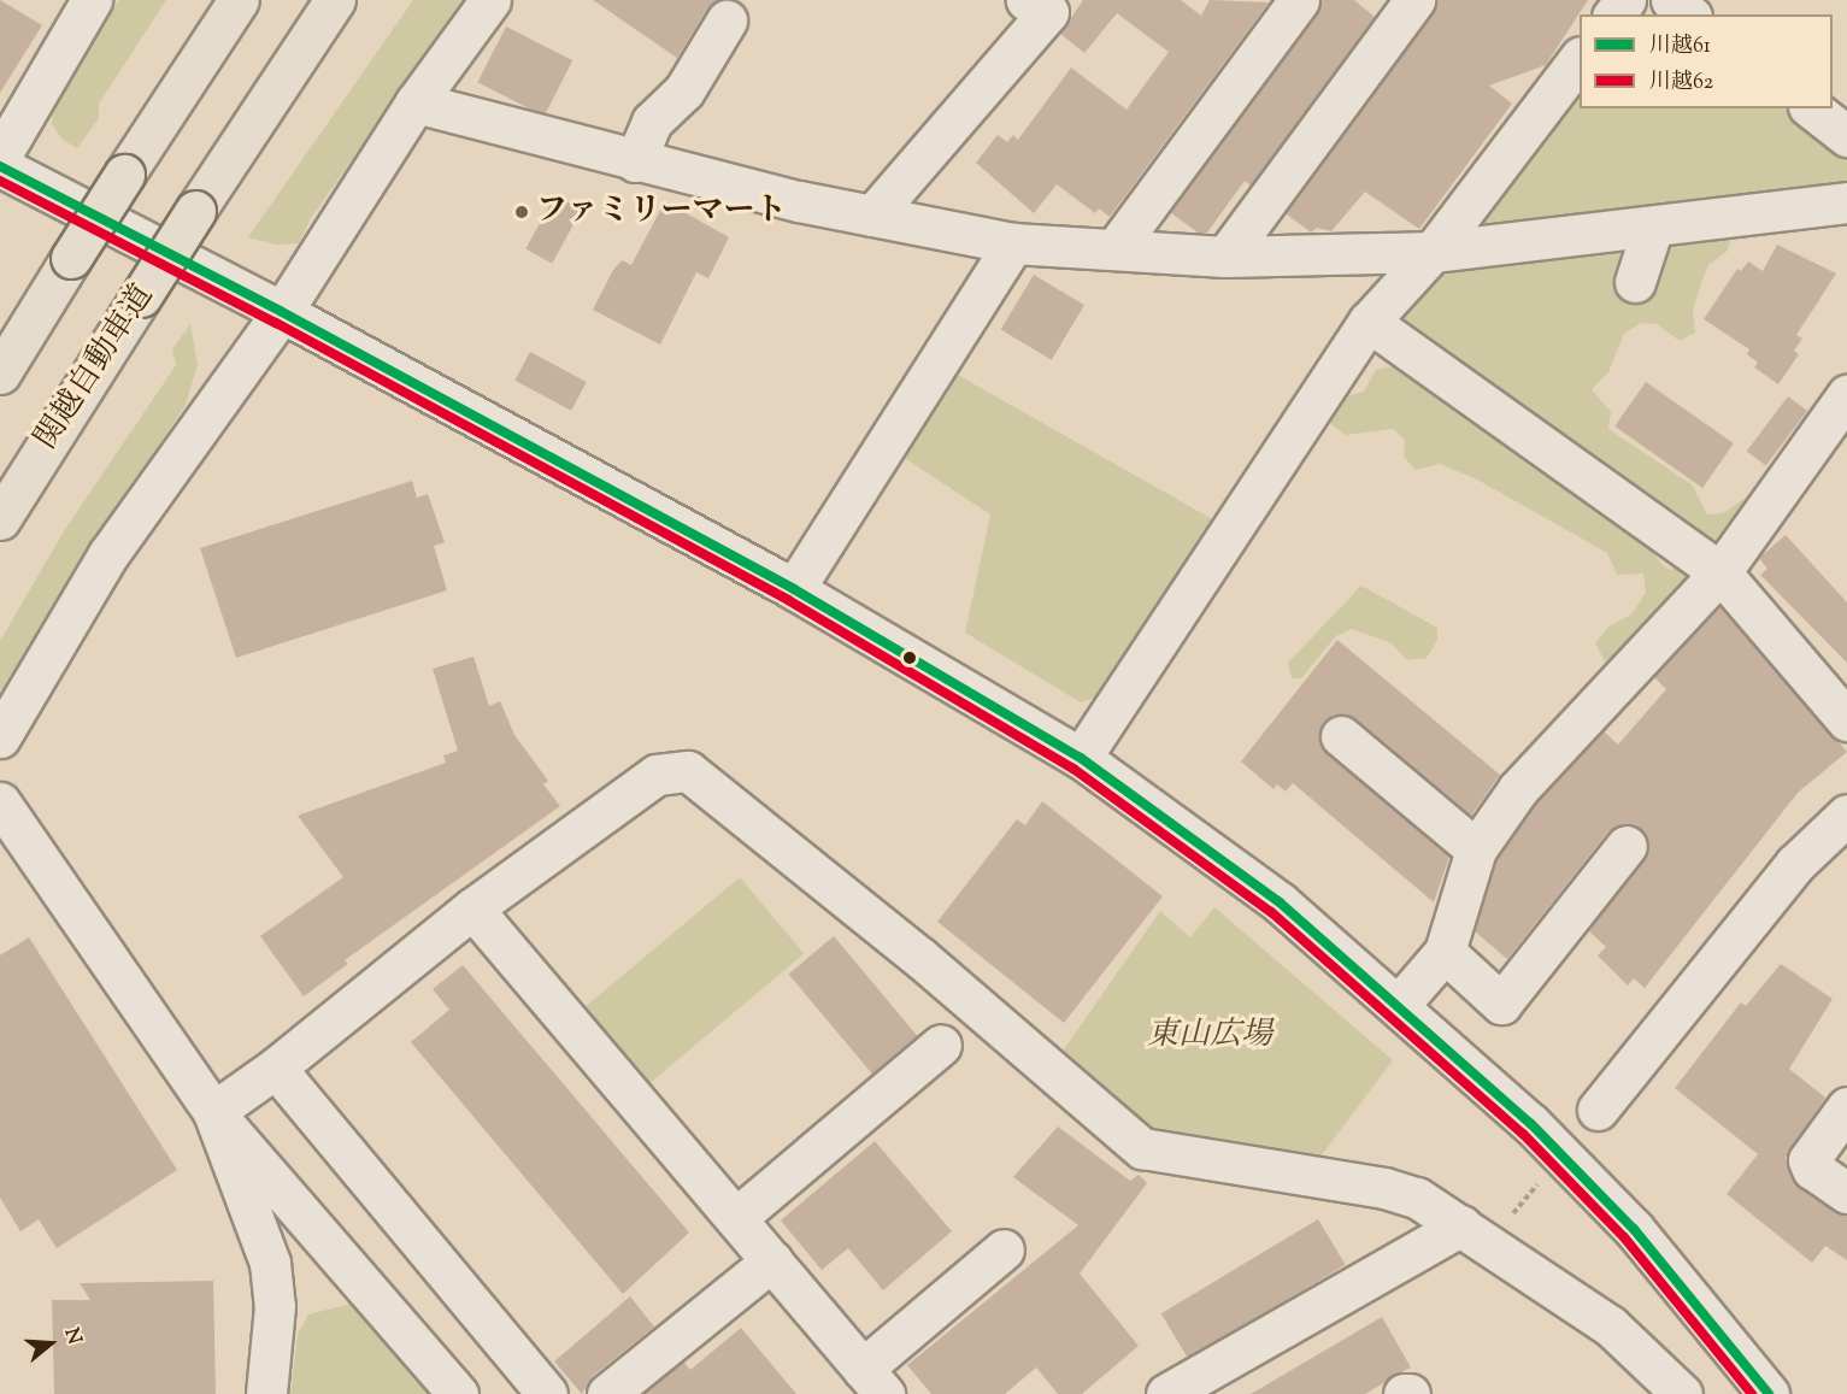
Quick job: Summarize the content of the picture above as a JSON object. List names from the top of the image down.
{
  "streets": {
    "highway": ["関越自動車道"]
  },
  "parks": ["東山広場"],
  "places": ["ファミリーマート"],
  "lines": ["transit line 川越61", "transit line 川越62"],
  "legend": ["川越61", "川越62"],
  "north": "right"
}
